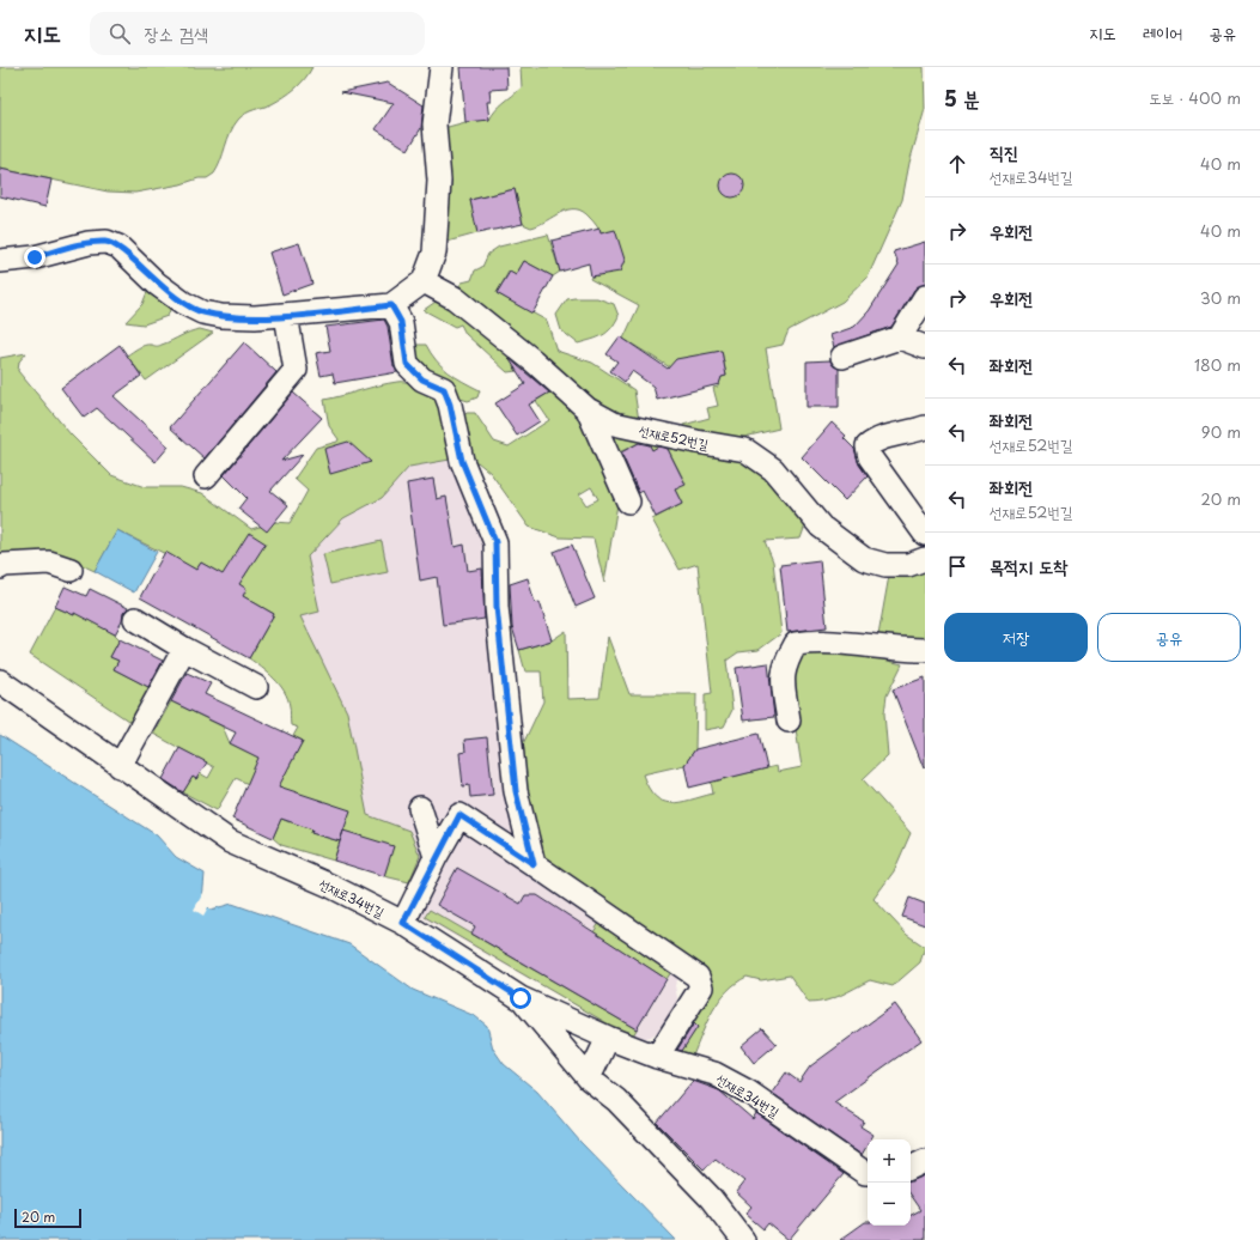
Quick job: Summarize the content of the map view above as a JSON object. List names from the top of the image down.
{
  "streets": {
    "street": ["선재로52번길", "선재로34번길"]
  },
  "scale_bar": "20 m",
  "page": {
    "header": "지도",
    "search": "장소 검색",
    "nav": ["지도", "레이어", "공유"],
    "heading": ["5 분", "도보 · 400 m"],
    "list": [
      ["직진", "선재로34번길", "40 m"],
      ["우회전", "40 m"],
      ["우회전", "30 m"],
      ["좌회전", "180 m"],
      ["좌회전", "선재로52번길", "90 m"],
      ["좌회전", "선재로52번길", "20 m"],
      "목적지 도착"
    ],
    "buttons": ["저장", "공유"],
    "map_buttons": ["+", "−"],
    "scale": "20 m"
  }
}
